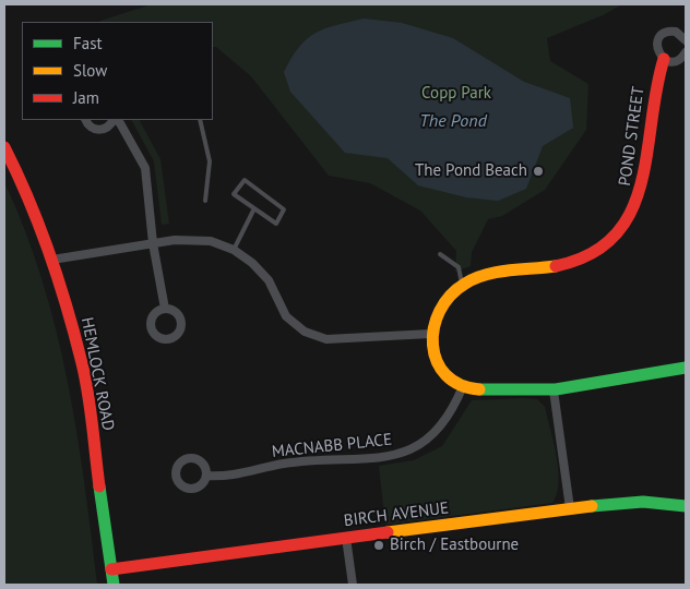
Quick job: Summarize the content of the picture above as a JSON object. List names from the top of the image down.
{
  "streets": {
    "street": [
      "POND STREET",
      "HEMLOCK ROAD",
      "MACNABB PLACE",
      "BIRCH AVENUE"
    ]
  },
  "crossings": [
    ["HEMLOCK ROAD", "BIRCH AVENUE"]
  ],
  "water": ["The Pond"],
  "parks": ["Copp Park"],
  "places": ["The Pond Beach", "Birch / Eastbourne"],
  "legend": ["Fast", "Slow", "Jam"]
}
